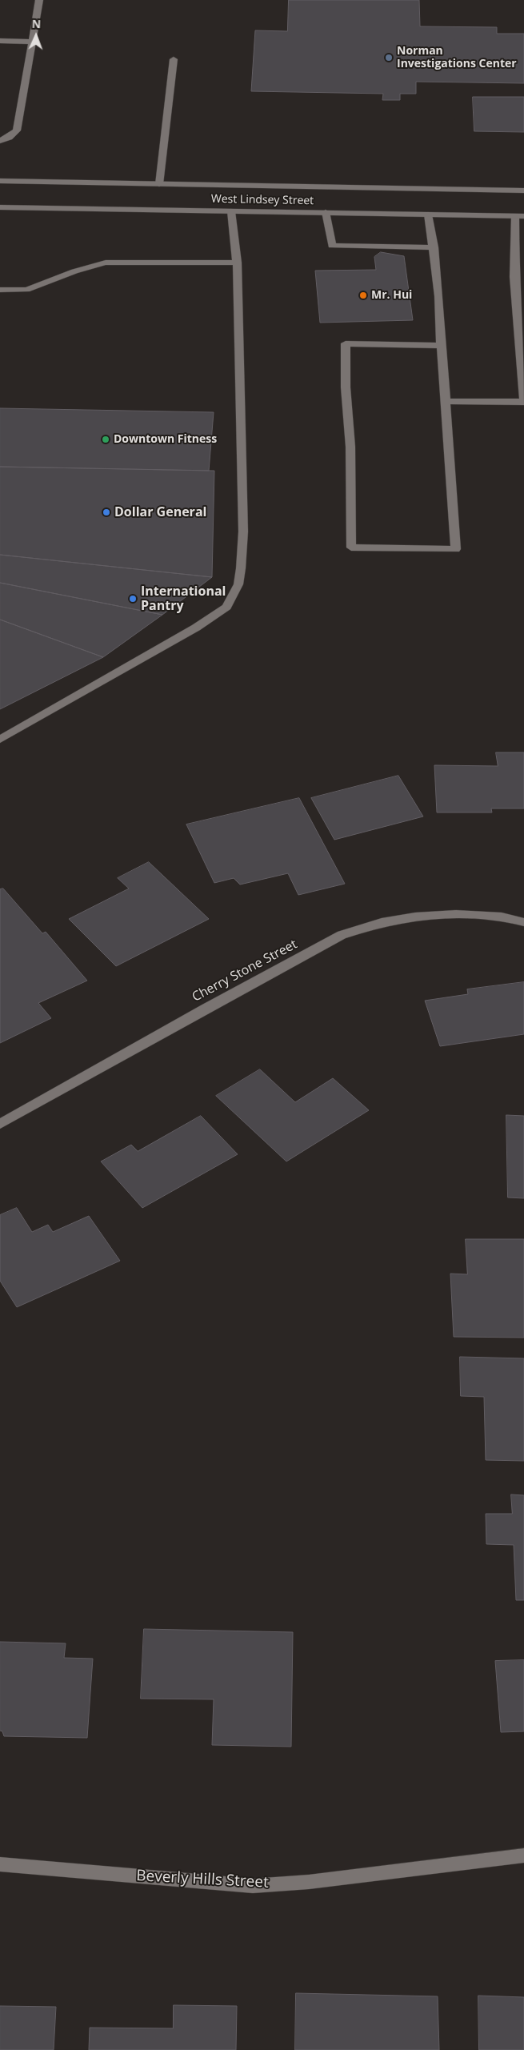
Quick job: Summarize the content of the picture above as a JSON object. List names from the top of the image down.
{
  "streets": {
    "street": ["West Lindsey Street", "Cherry Stone Street", "Beverly Hills Street"]
  },
  "places": [
    "Norman Investigations Center",
    "Mr. Hui",
    "Downtown Fitness",
    "Dollar General",
    "International Pantry"
  ],
  "north": "top"
}
